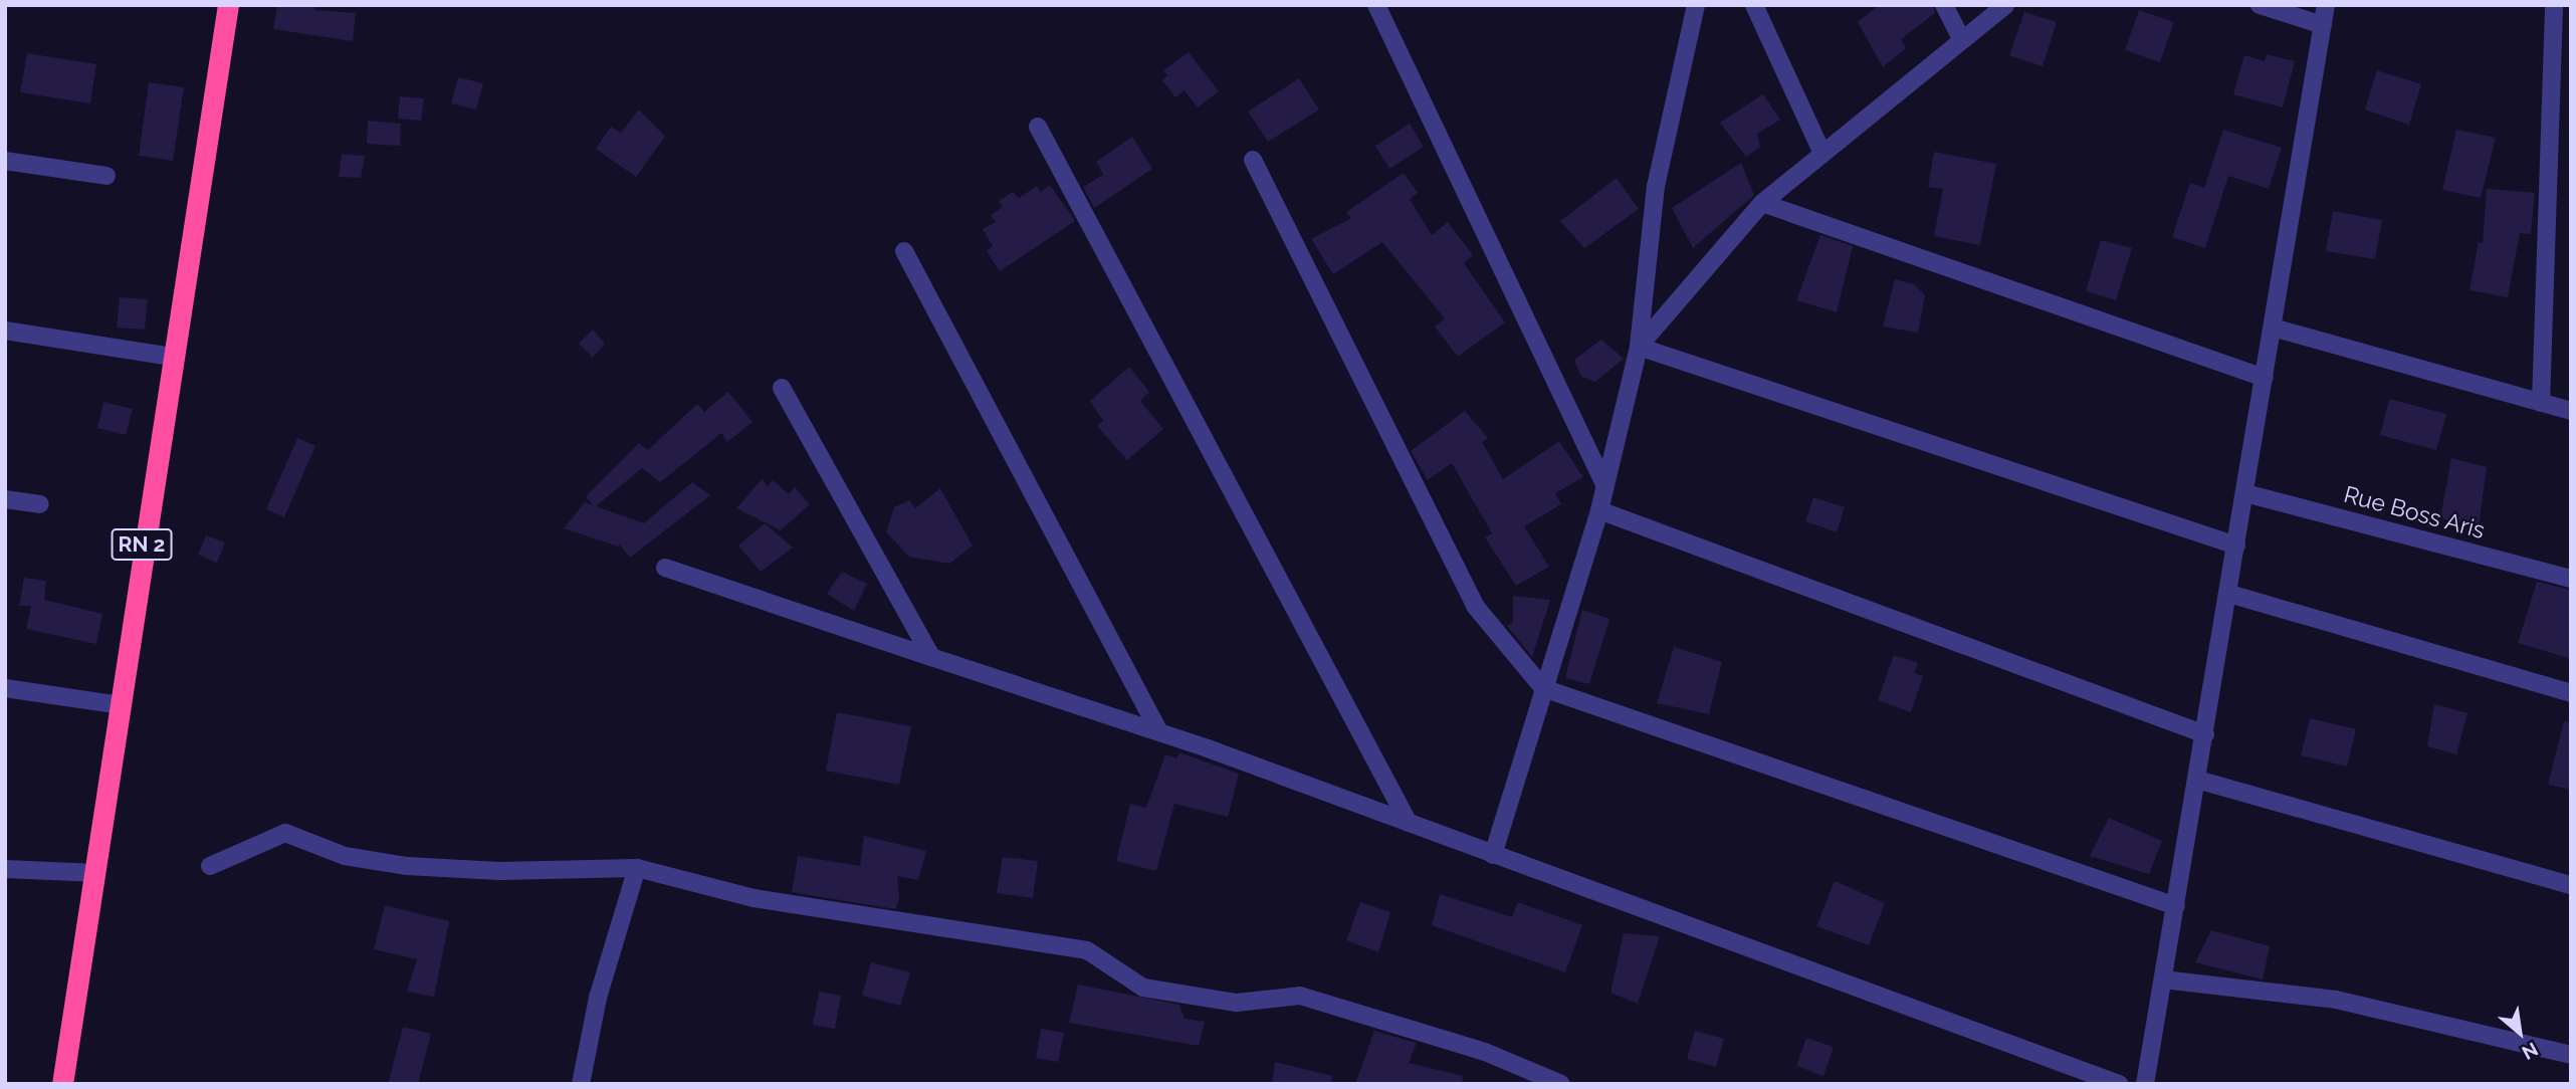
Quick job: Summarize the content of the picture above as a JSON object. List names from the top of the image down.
{
  "streets": {
    "highway": ["RN 2"],
    "street": ["Rue Boss Aris"]
  },
  "north": "bottom right"
}
